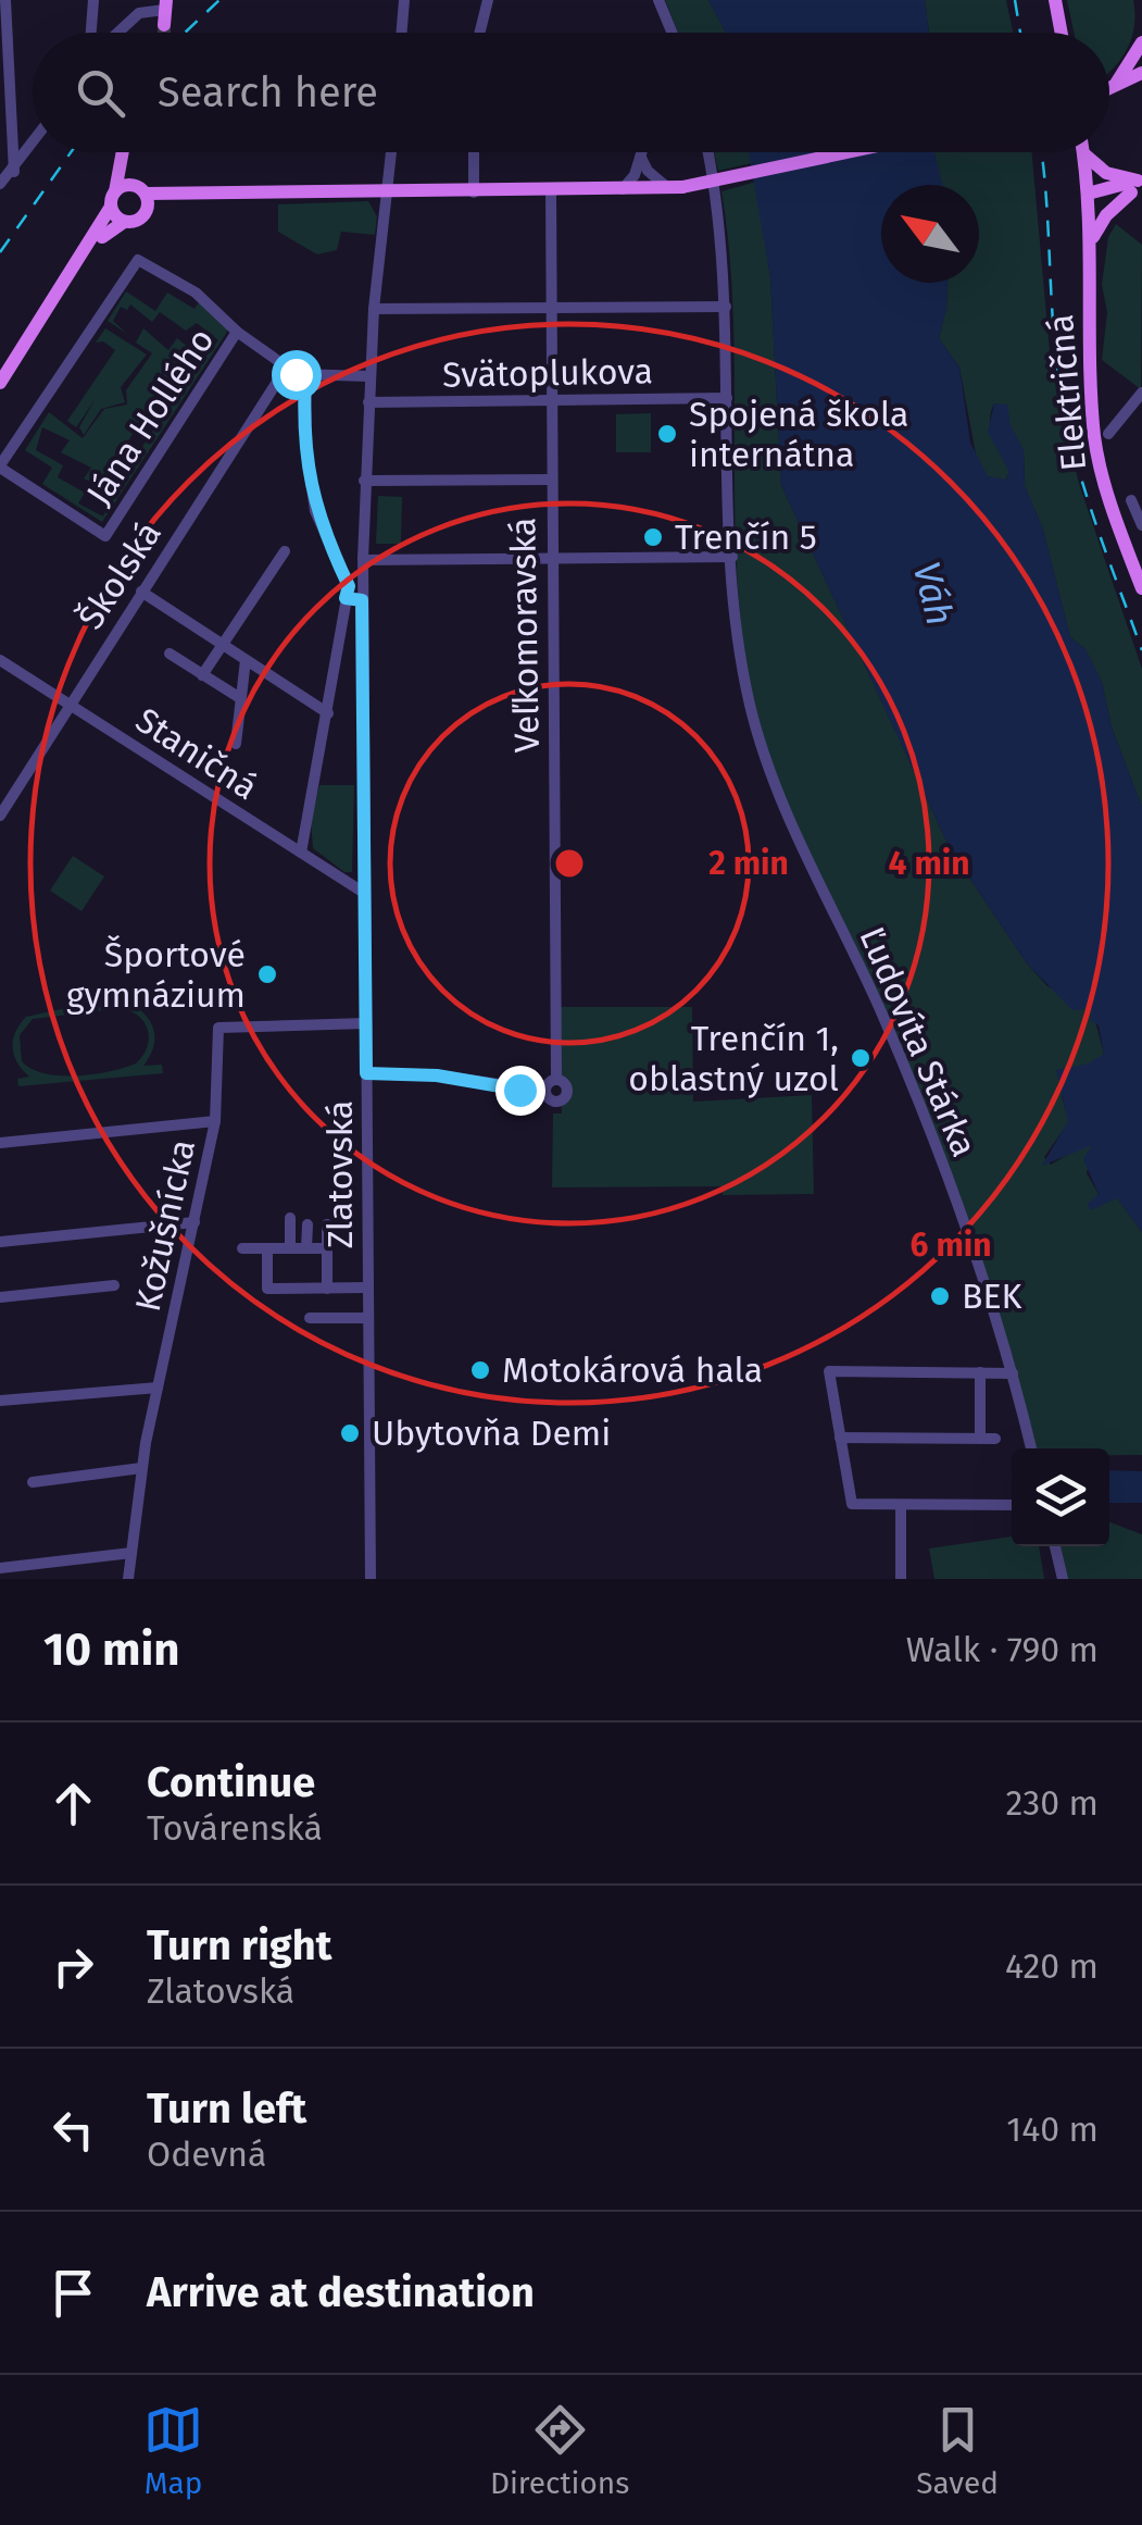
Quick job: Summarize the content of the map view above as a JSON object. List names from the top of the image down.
{
  "streets": {
    "main road": ["Električná"],
    "street": [
      "Svätoplukova",
      "Jána Hollého",
      "Školská",
      "Veľkomoravská",
      "Staničná",
      "Ľudovíta Stárka",
      "Zlatovská",
      "Kožušnícka"
    ]
  },
  "crossings": [
    ["Svätoplukova", "Veľkomoravská"],
    ["Svätoplukova", "Ľudovíta Stárka"],
    ["Svätoplukova", "Zlatovská"],
    ["Školská", "Staničná"],
    ["Staničná", "Zlatovská"],
    ["Zlatovská", "Kožušnícka"]
  ],
  "water": ["Váh"],
  "places": [
    "Spojená škola internátna",
    "Trenčín 5",
    "Športové gymnázium",
    "Trenčín 1, oblastný uzol",
    "BEK",
    "Motokárová hala",
    "Ubytovňa Demi"
  ],
  "north": "top left",
  "page": {
    "search": "Search here",
    "heading": ["10 min", "Walk · 790 m"],
    "list": [
      ["Continue", "Továrenská", "230 m"],
      ["Turn right", "Zlatovská", "420 m"],
      ["Turn left", "Odevná", "140 m"],
      "Arrive at destination"
    ],
    "nav": ["Map", "Directions", "Saved"]
  },
  "rings": ["2 min", "4 min", "6 min"]
}
